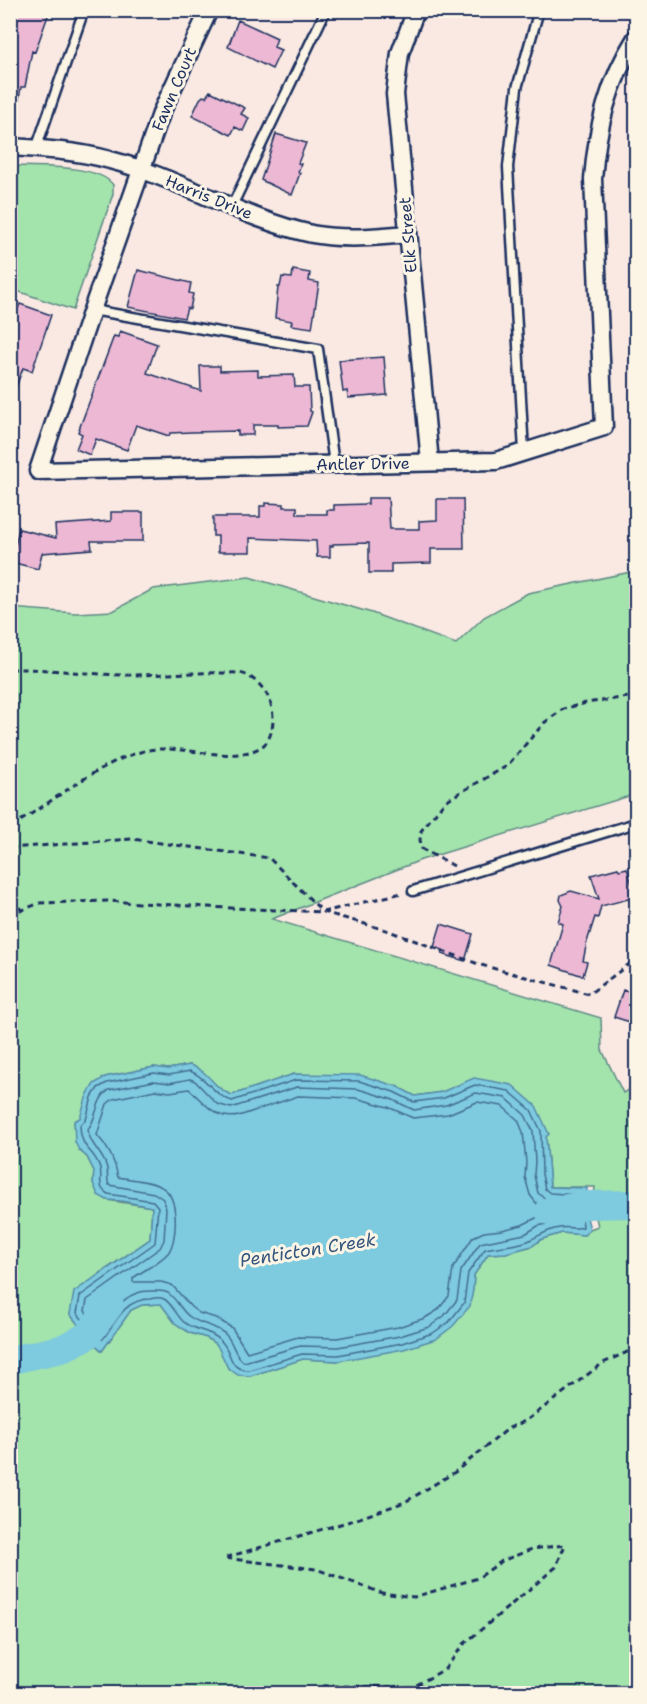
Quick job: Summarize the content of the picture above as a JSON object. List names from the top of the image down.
{
  "streets": {
    "street": [
      "Fawn Court",
      "Harris Drive",
      "Elk Street",
      "Antler Drive"
    ]
  },
  "crossings": [
    ["Fawn Court", "Harris Drive"],
    ["Fawn Court", "Antler Drive"],
    ["Harris Drive", "Elk Street"],
    ["Harris Drive", "Antler Drive"],
    ["Elk Street", "Antler Drive"]
  ],
  "water": ["Penticton Creek"]
}
